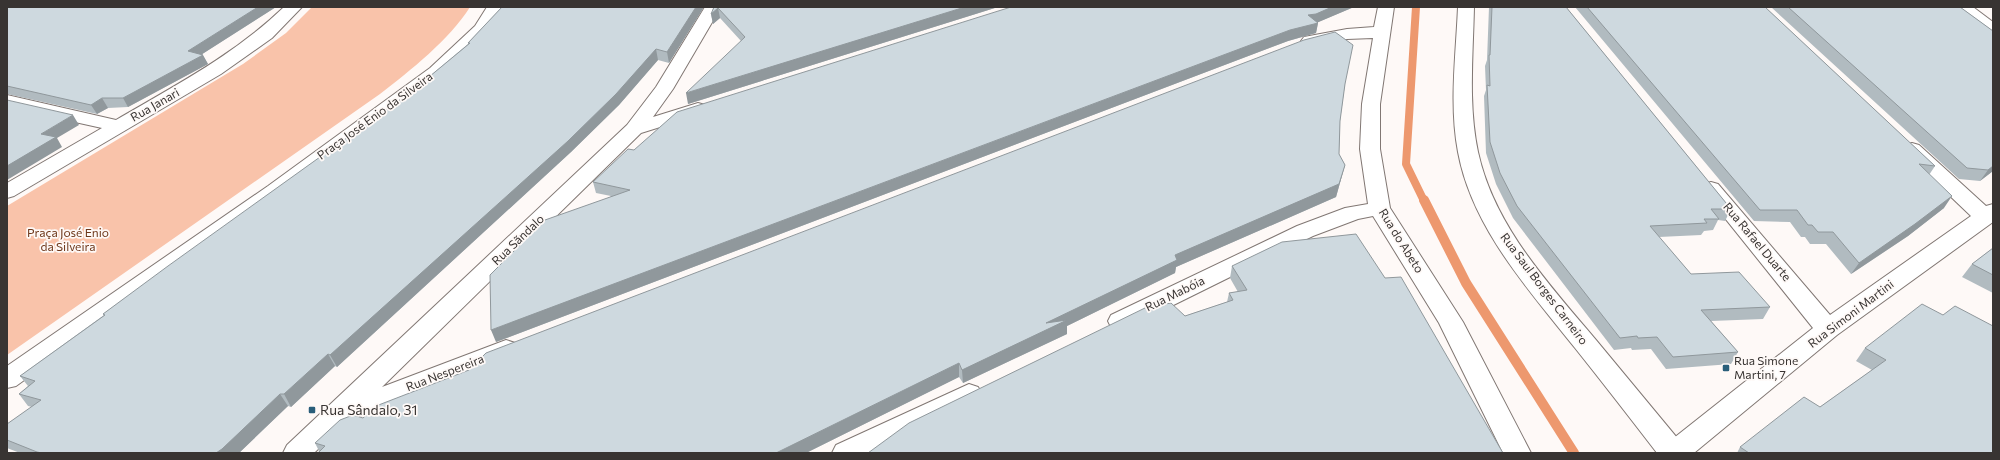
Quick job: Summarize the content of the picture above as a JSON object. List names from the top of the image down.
{
  "streets": {
    "street": [
      "Rua Janari",
      "Praça José Enio da Silveira",
      "Rua Sãndalo",
      "Rua do Abeto",
      "Rua Rafael Duarte",
      "Rua Saul Borges Carneiro",
      "Rua Mabóia",
      "Rua Simoni Martini",
      "Rua Nespereira"
    ]
  },
  "crossings": [
    ["Rua Sãndalo", "Rua Nespereira"],
    ["Rua do Abeto", "Rua Mabóia"],
    ["Rua Rafael Duarte", "Rua Simoni Martini"],
    ["Rua Saul Borges Carneiro", "Rua Simoni Martini"]
  ],
  "parks": ["Praça José Enio da Silveira"],
  "places": {
    "transit": ["Rua Simone Martini, 7", "Rua Sândalo, 31"]
  }
}
